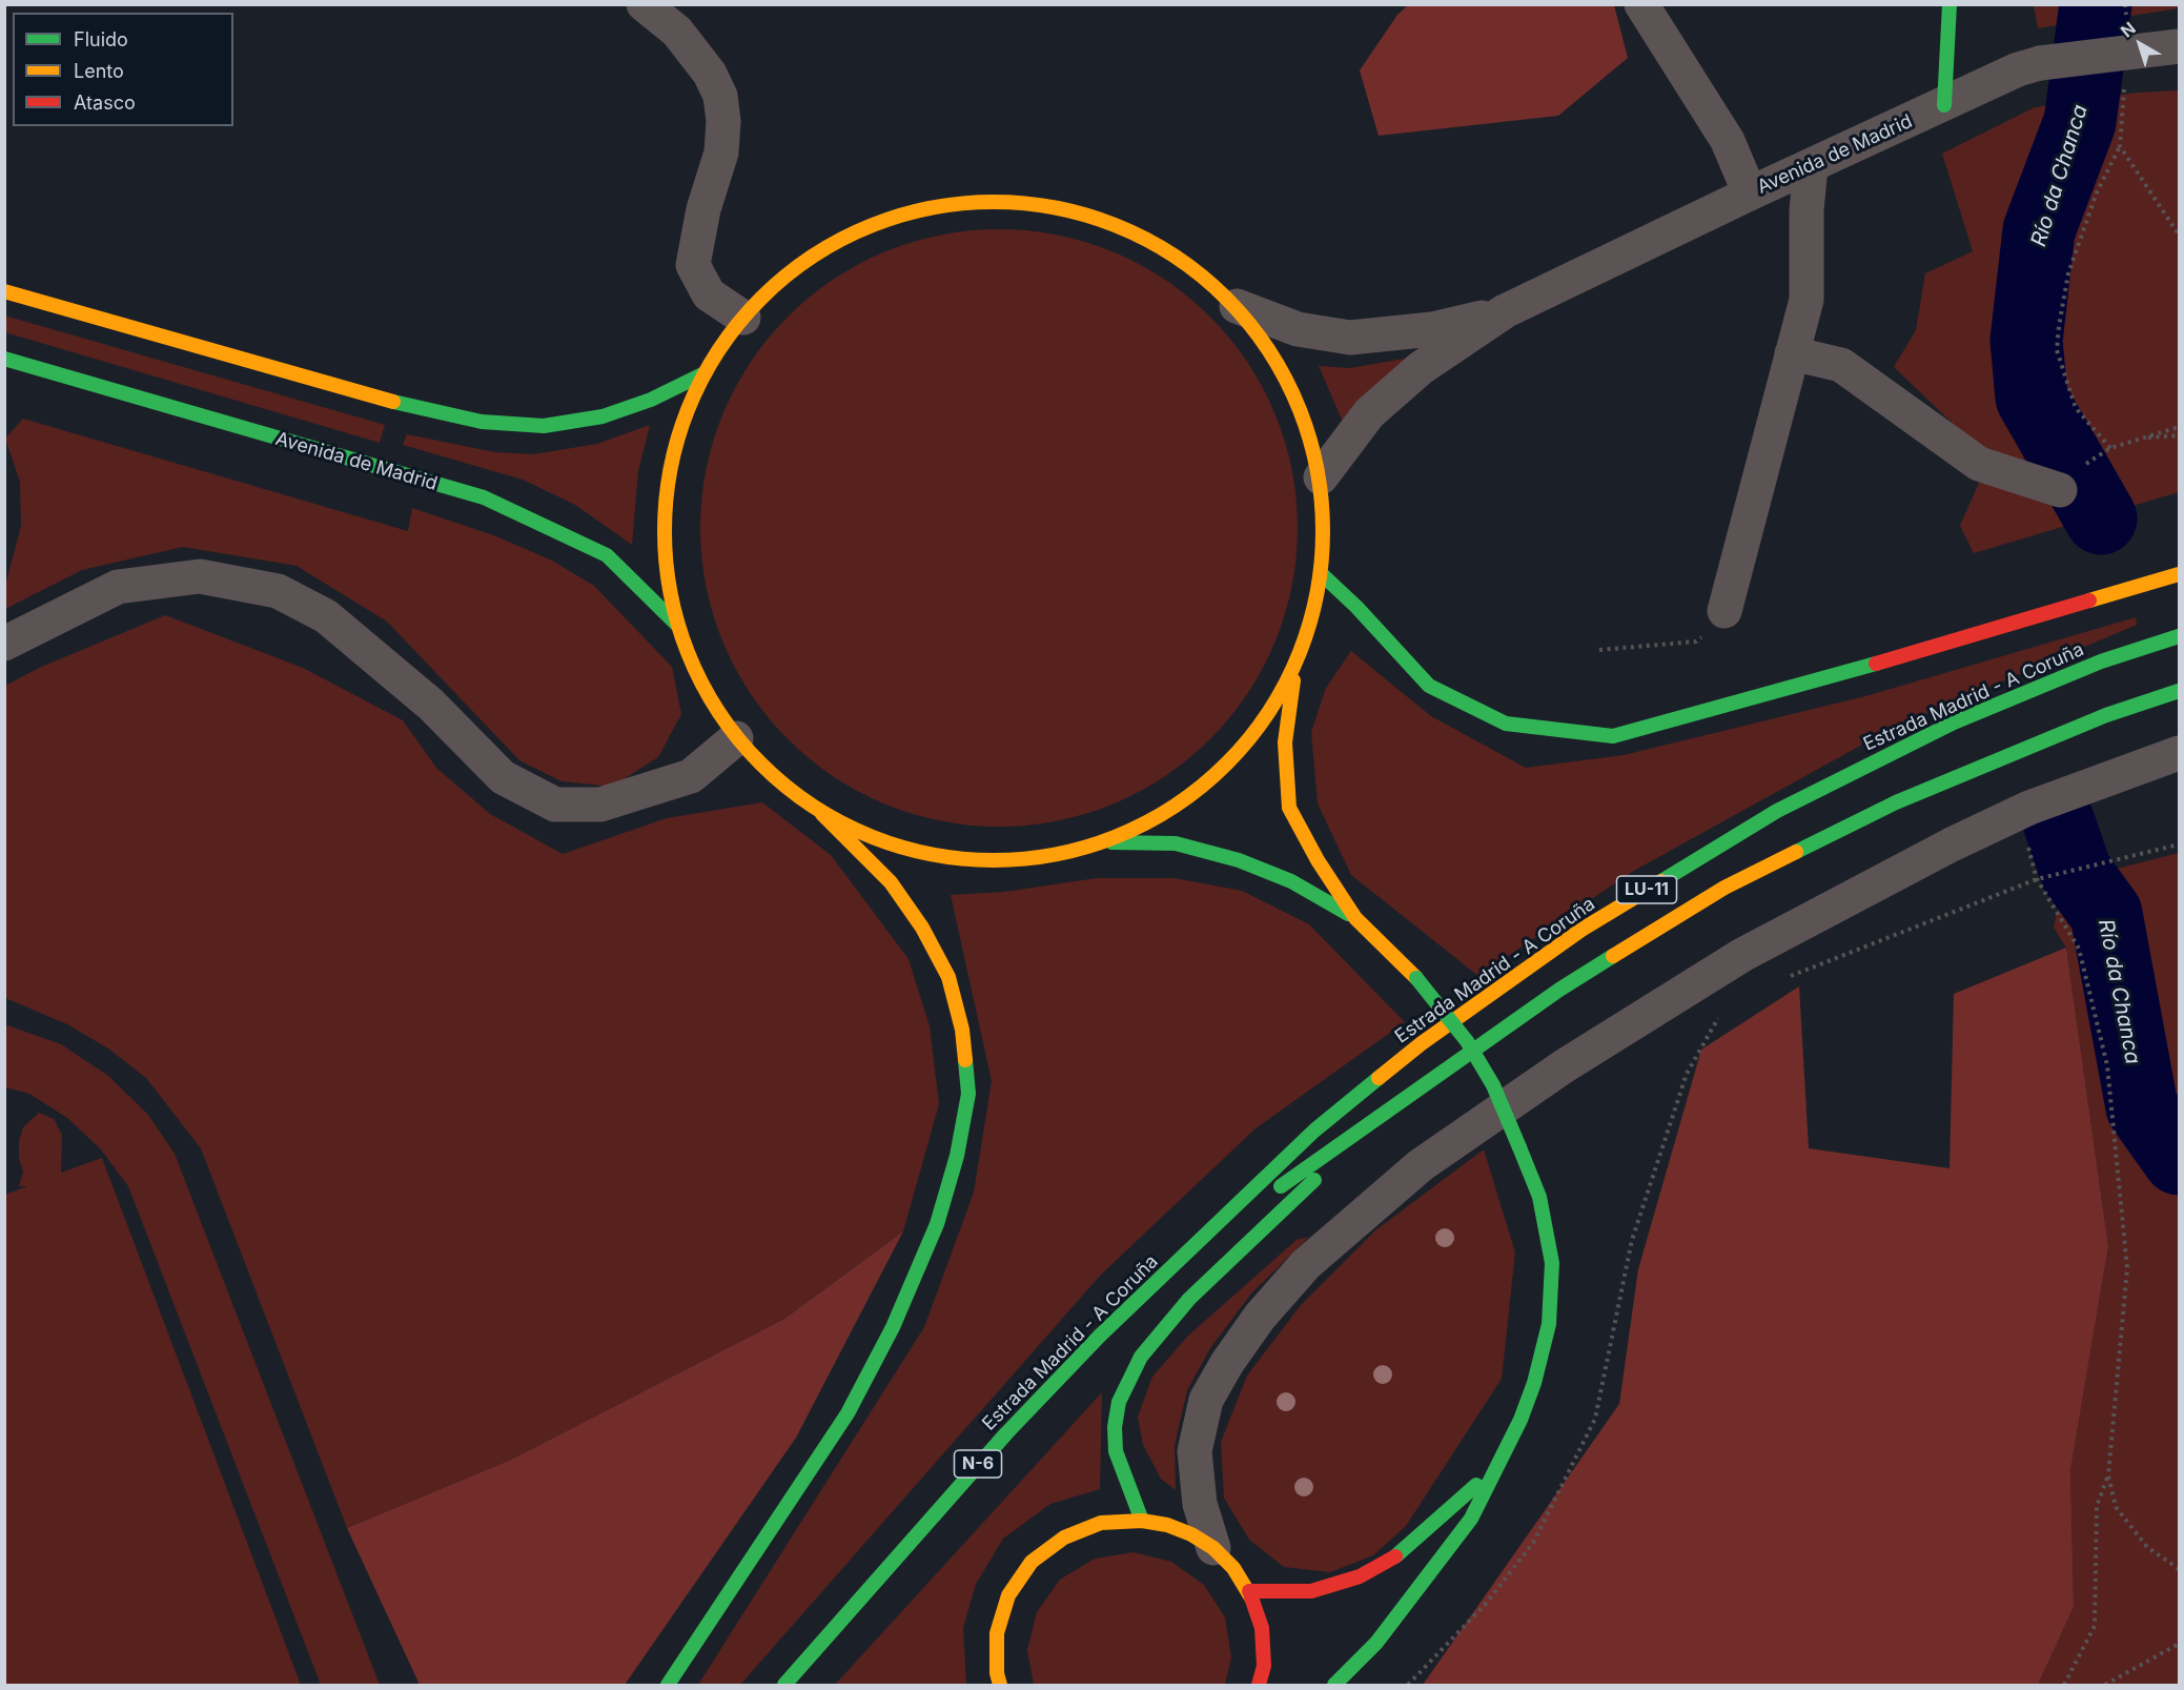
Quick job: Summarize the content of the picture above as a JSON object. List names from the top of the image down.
{
  "streets": {
    "main road": [
      "Avenida de Madrid",
      "Estrada Madrid - A Coruña",
      "LU-11",
      "N-6"
    ]
  },
  "water": ["Río da Chanca"],
  "legend": ["Fluido", "Lento", "Atasco"],
  "north": "top left"
}
